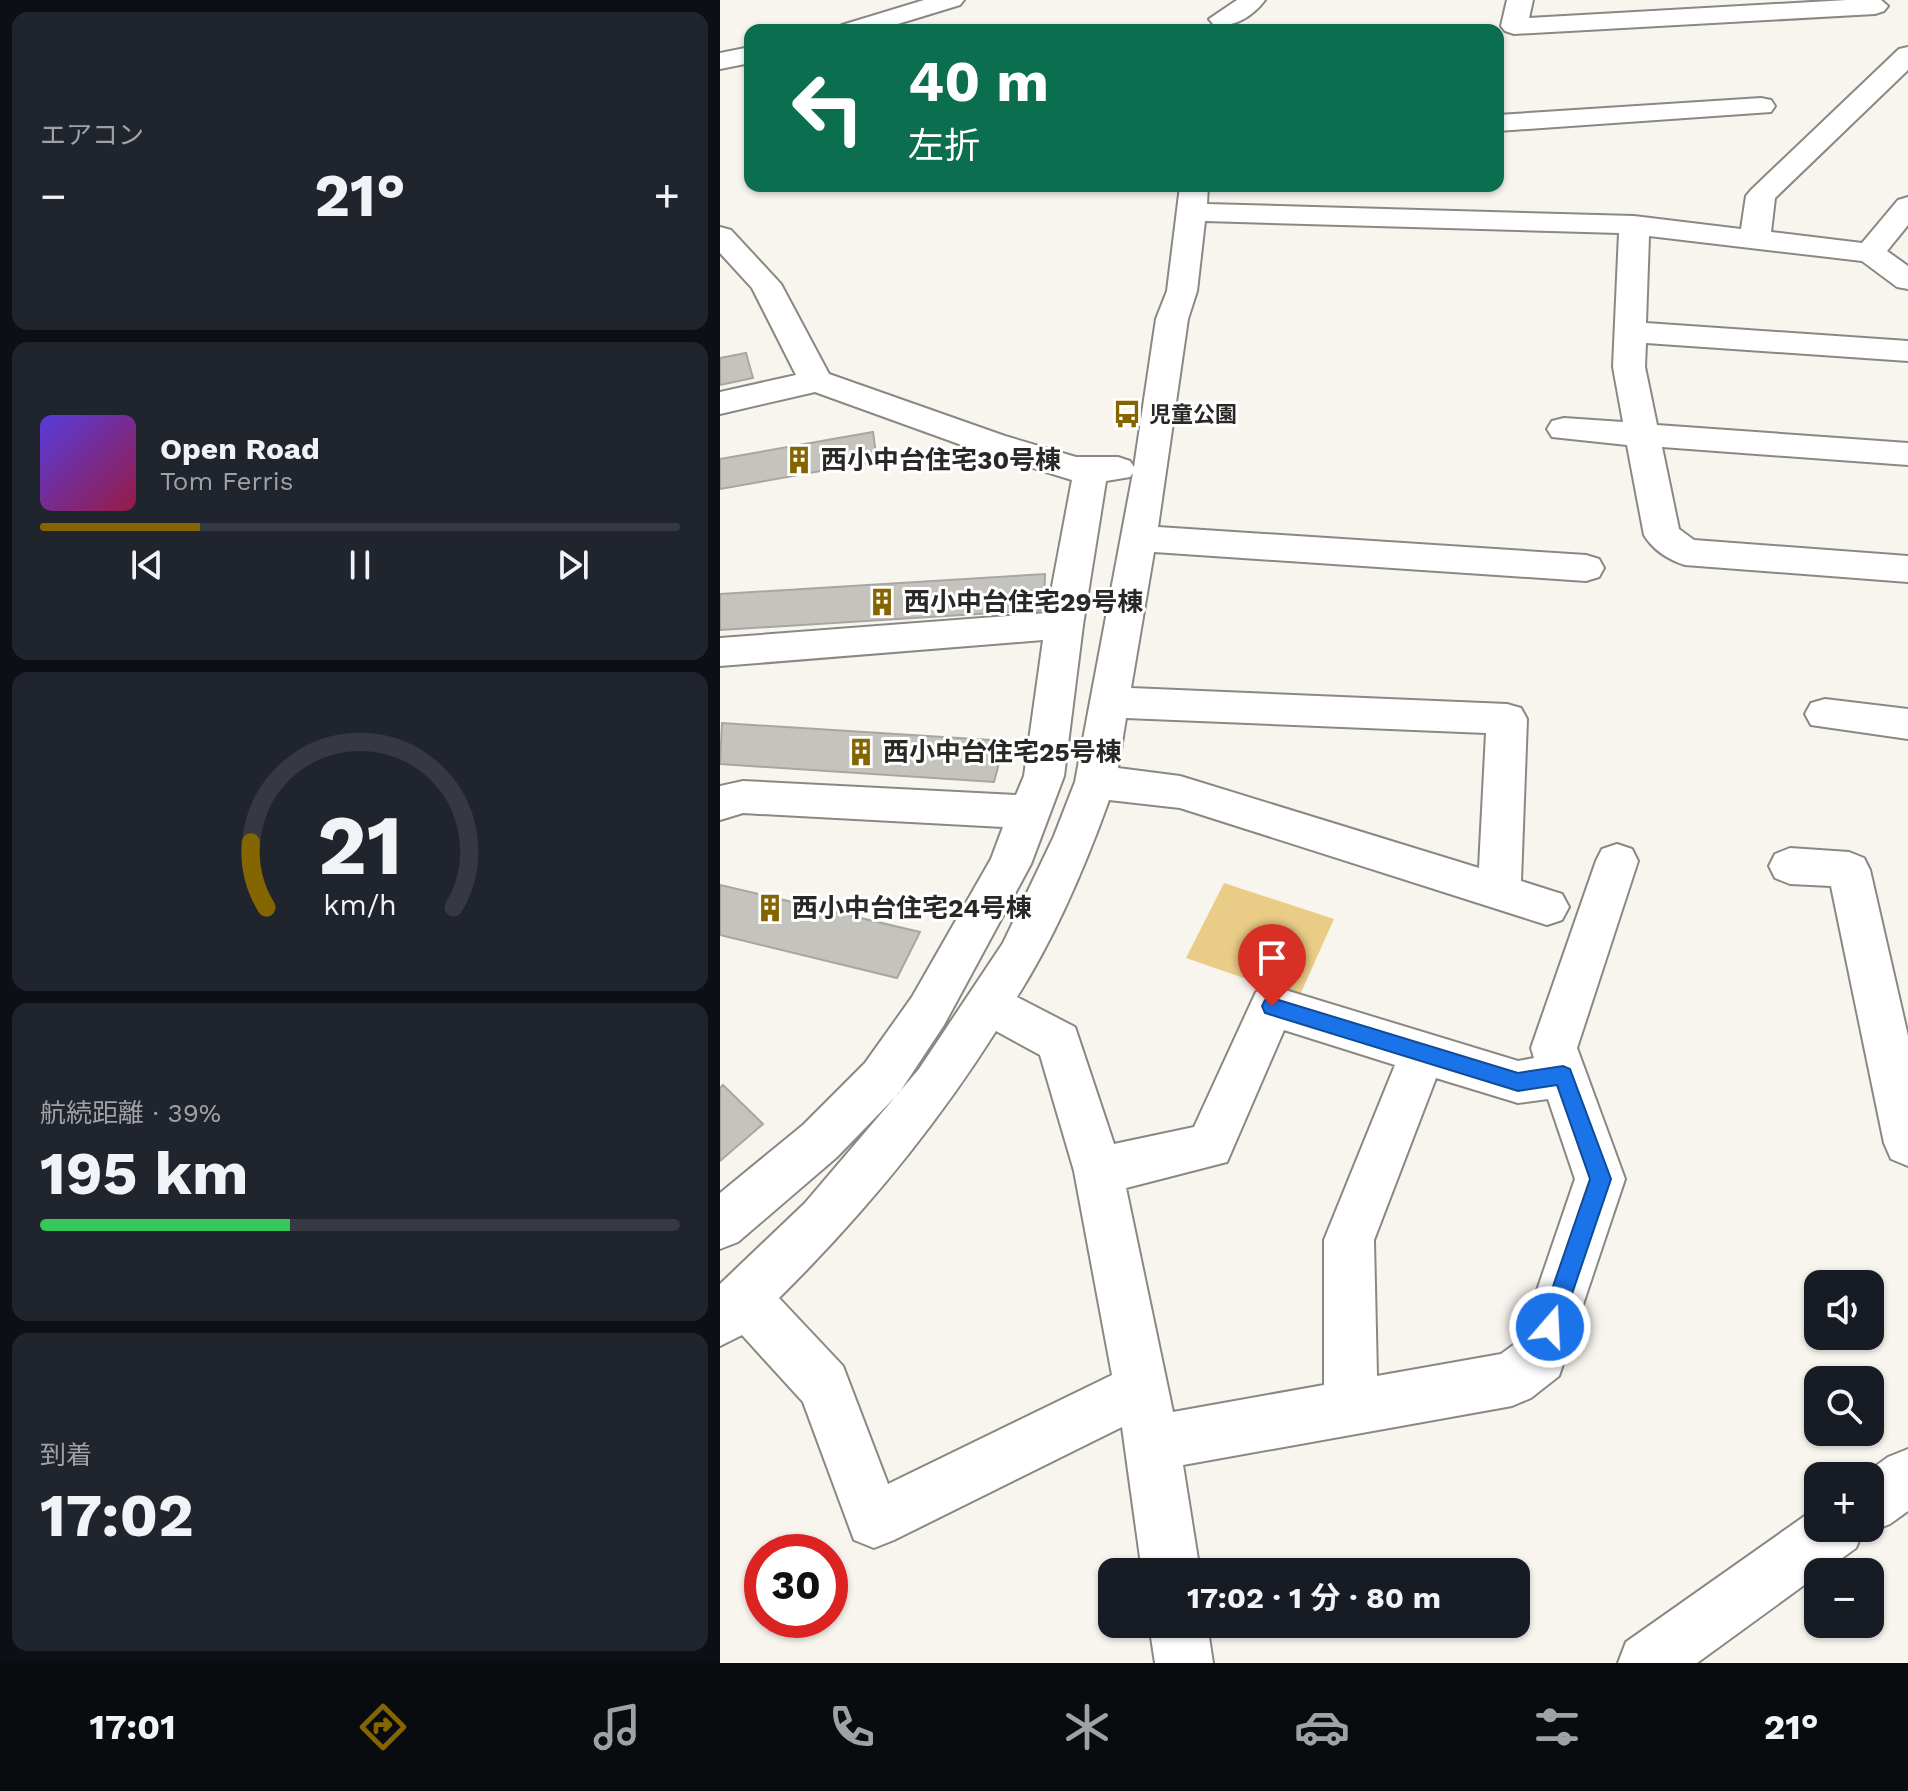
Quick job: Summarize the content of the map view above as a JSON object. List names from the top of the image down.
{
  "places": {
    "bus stop": ["児童公園"],
    "building": [
      "西小中台住宅30号棟",
      "西小中台住宅29号棟",
      "西小中台住宅25号棟",
      "西小中台住宅24号棟"
    ]
  },
  "page": {
    "tile": [
      "エアコン",
      ["航続距離 · 39%", "195 km"],
      ["到着", "17:02"]
    ],
    "turn": ["40 m", "左折"],
    "heat": ["−", "21°", "+"],
    "song": ["Open Road", "Tom Ferris"],
    "map_buttons": ["+", "−"],
    "limit": "30",
    "trip": "17:02 · 1 分 · 80 m",
    "tabs": ["17:01", "21°"],
    "gauge": ["21", "km/h"]
  }
}
